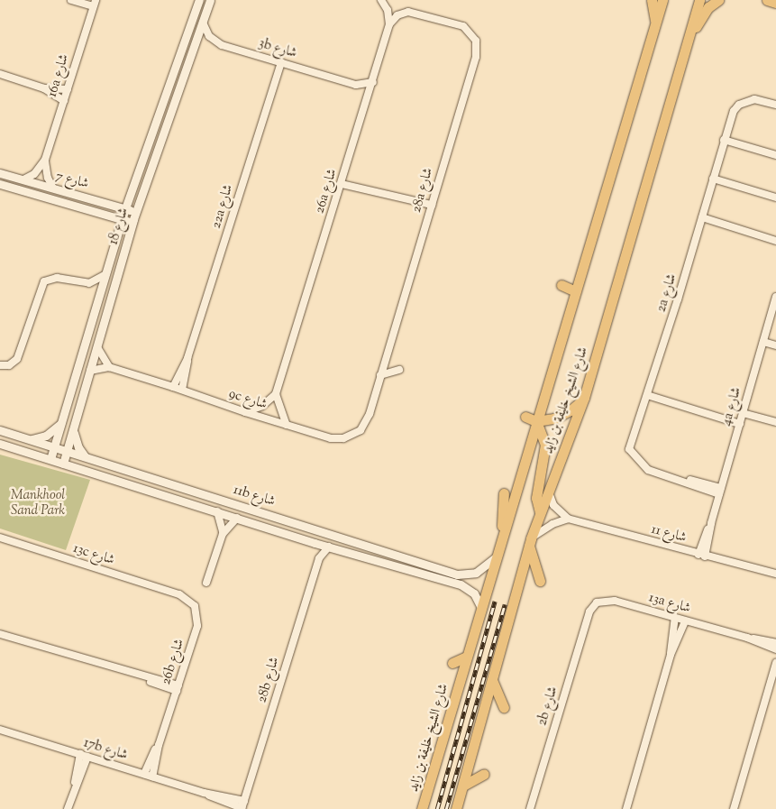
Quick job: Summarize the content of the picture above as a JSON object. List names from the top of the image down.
{
  "streets": {
    "main road": ["شارع الشيخ خليفة بن زايد"],
    "street": [
      "3b شارع",
      "16a شارع",
      "شارع 7",
      "28a شارع",
      "26a شارع",
      "22a شارع",
      "شارع 18",
      "2a شارع",
      "9c شارع",
      "4a شارع",
      "11b شارع",
      "شارع 11",
      "13c شارع",
      "13a شارع",
      "26b شارع",
      "28b شارع",
      "2b شارع",
      "17b شارع"
    ]
  },
  "crossings": [
    ["3b شارع", "26a شارع"],
    ["3b شارع", "22a شارع"],
    ["3b شارع", "شارع 18"],
    ["16a شارع", "شارع 7"],
    ["شارع 7", "شارع 18"],
    ["28a شارع", "26a شارع"],
    ["28a شارع", "9c شارع"],
    ["22a شارع", "9c شارع"],
    ["شارع 18", "9c شارع"],
    ["شارع 18", "11b شارع"],
    ["2a شارع", "4a شارع"],
    ["شارع الشيخ خليفة بن زايد", "11b شارع"],
    ["4a شارع", "شارع 11"],
    ["11b شارع", "28b شارع"],
    ["13c شارع", "26b شارع"],
    ["13a شارع", "2b شارع"],
    ["26b شارع", "17b شارع"],
    ["28b شارع", "17b شارع"]
  ],
  "parks": ["Mankhool Sand Park"]
}
